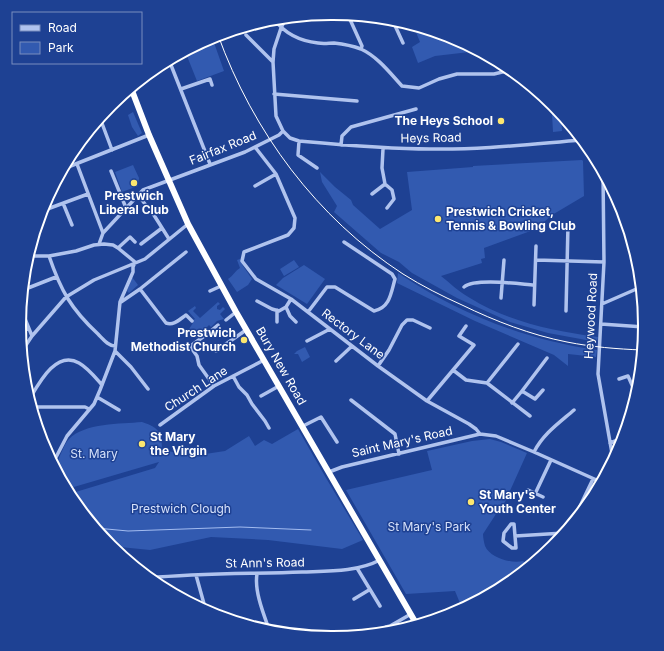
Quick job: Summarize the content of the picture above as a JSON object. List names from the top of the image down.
{
  "streets": {
    "highway": ["Bury New Road"],
    "street": [
      "Heys Road",
      "Fairfax Road",
      "Heywood Road",
      "Rectory Lane",
      "Church Lane",
      "Saint Mary's Road",
      "St Ann's Road"
    ]
  },
  "crossings": [
    ["Heys Road", "Fairfax Road"],
    ["Fairfax Road", "Rectory Lane"],
    ["Fairfax Road", "Bury New Road"],
    ["Rectory Lane", "Saint Mary's Road"],
    ["Bury New Road", "Church Lane"],
    ["Bury New Road", "Saint Mary's Road"],
    ["Bury New Road", "St Ann's Road"]
  ],
  "parks": ["St. Mary", "Prestwich Clough", "St Mary's Park"],
  "places": [
    "The Heys School",
    "Prestwich Liberal Club",
    "Prestwich Cricket, Tennis & Bowling Club",
    "Prestwich Methodist Church",
    "St Mary the Virgin",
    "St Mary's Youth Center"
  ],
  "legend": ["Road", "Park"]
}
